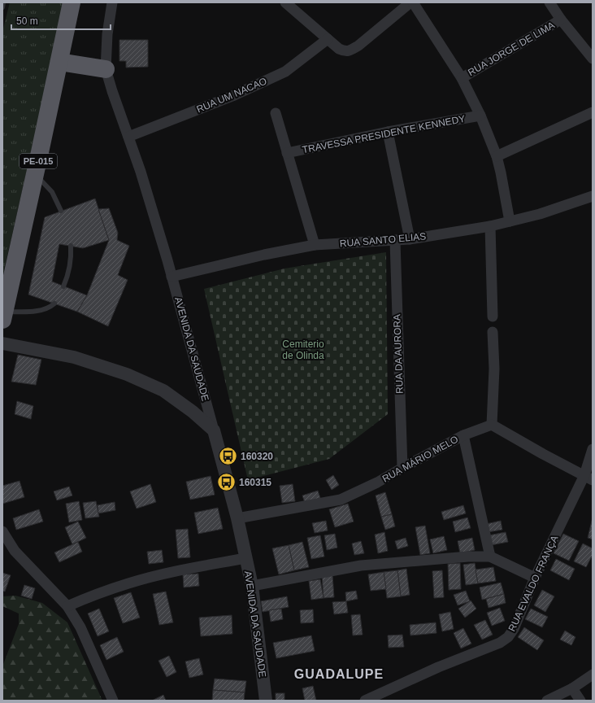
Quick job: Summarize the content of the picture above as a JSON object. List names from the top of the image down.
{
  "streets": {
    "highway": ["PE-015"],
    "street": [
      "RUA JORGE DE LIMA",
      "RUA UM NACAO",
      "TRAVESSA PRESIDENTE KENNEDY",
      "RUA SANTO ELIAS",
      "AVENIDA DA SAUDADE",
      "RUA DA AURORA",
      "RUA MÁRIO MELO",
      "RUA EVALDO FRANÇA"
    ]
  },
  "crossings": [
    ["RUA UM NACAO", "AVENIDA DA SAUDADE"],
    ["RUA SANTO ELIAS", "AVENIDA DA SAUDADE"],
    ["RUA SANTO ELIAS", "RUA DA AURORA"],
    ["AVENIDA DA SAUDADE", "RUA MÁRIO MELO"],
    ["RUA DA AURORA", "RUA MÁRIO MELO"]
  ],
  "districts": ["GUADALUPE"],
  "parks": ["Cemiterio de Olinda"],
  "places": {
    "bus stop": ["160320", "160315"]
  },
  "scale_bar": "50 m"
}
